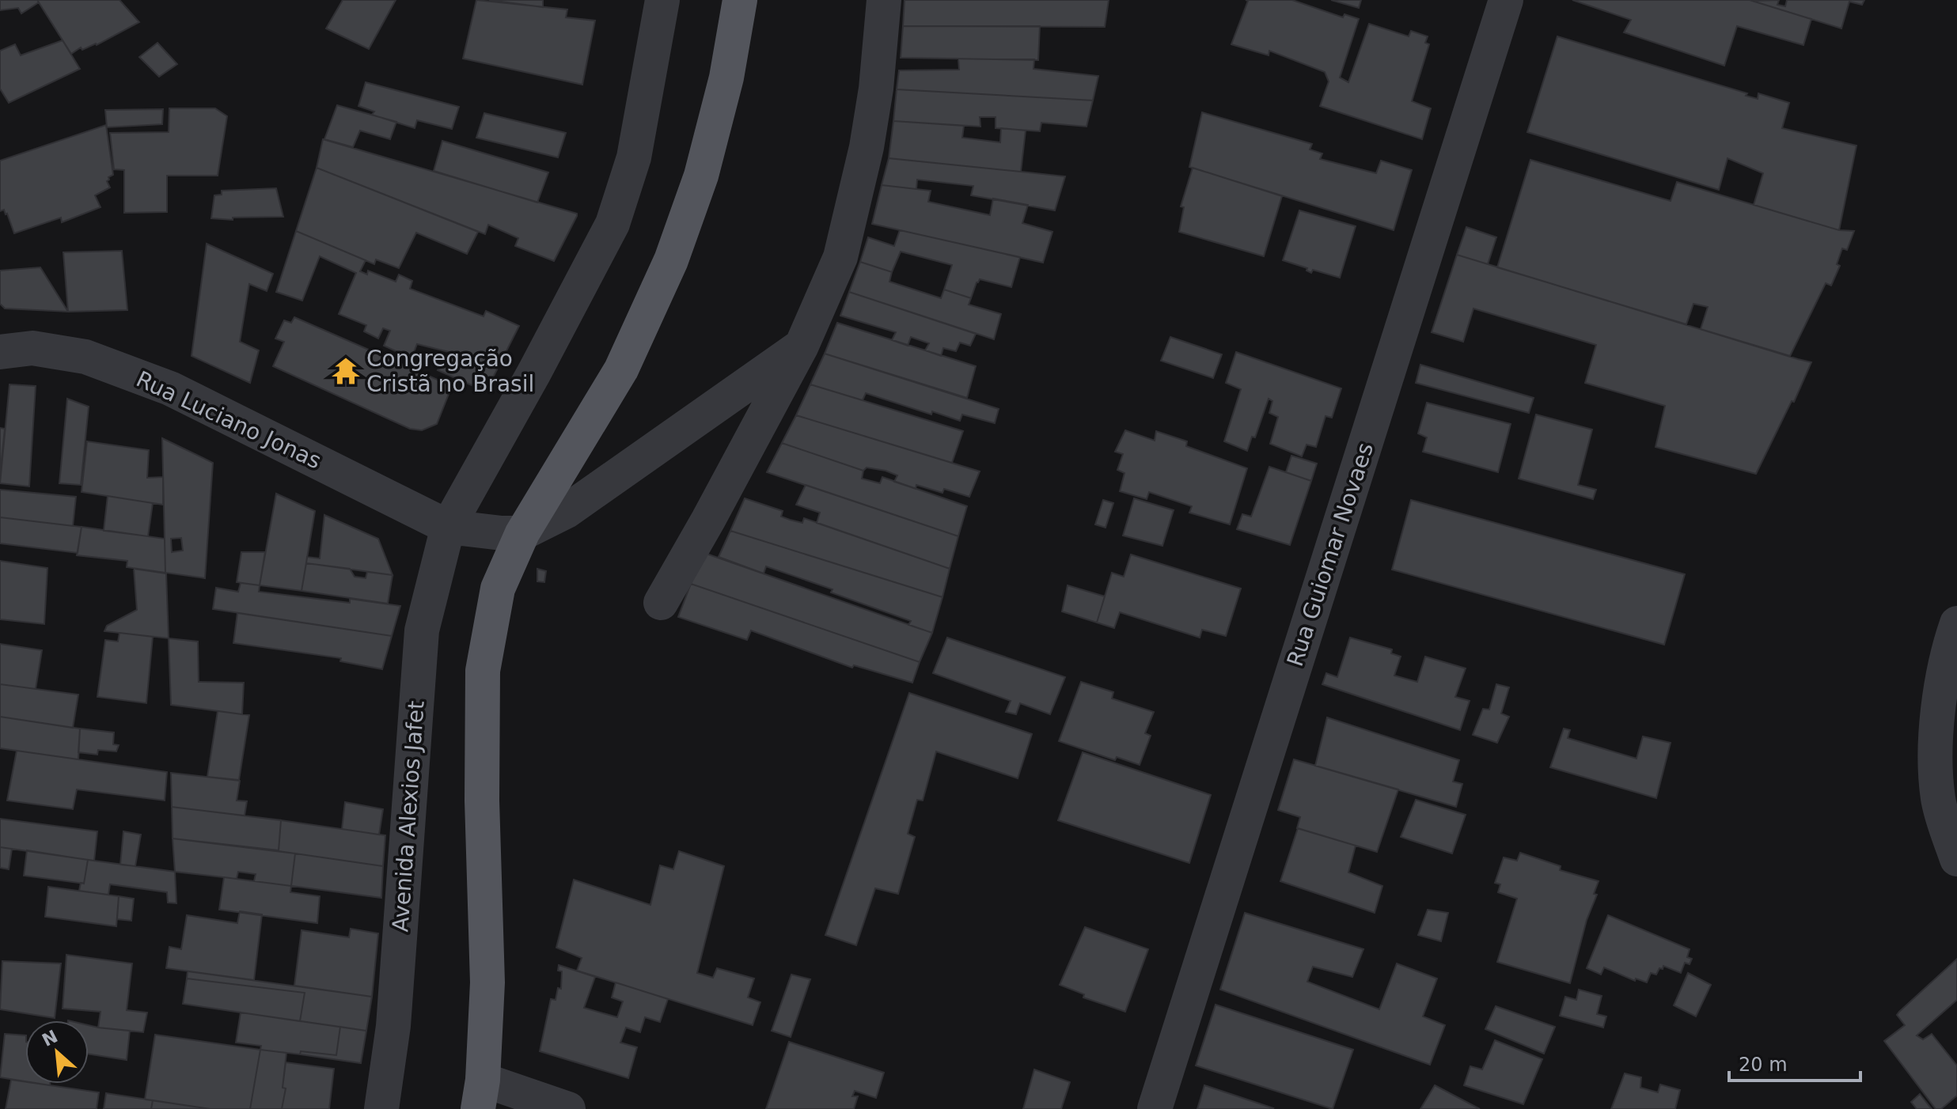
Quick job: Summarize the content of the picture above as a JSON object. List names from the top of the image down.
{
  "streets": {
    "street": ["Rua Luciano Jonas", "Rua Guiomar Novaes", "Avenida Alexios Jafet"]
  },
  "crossings": [
    ["Rua Luciano Jonas", "Avenida Alexios Jafet"]
  ],
  "places": {
    "temple": ["Congregação Cristã no Brasil"]
  },
  "scale_bar": "20 m",
  "north": "top left"
}
